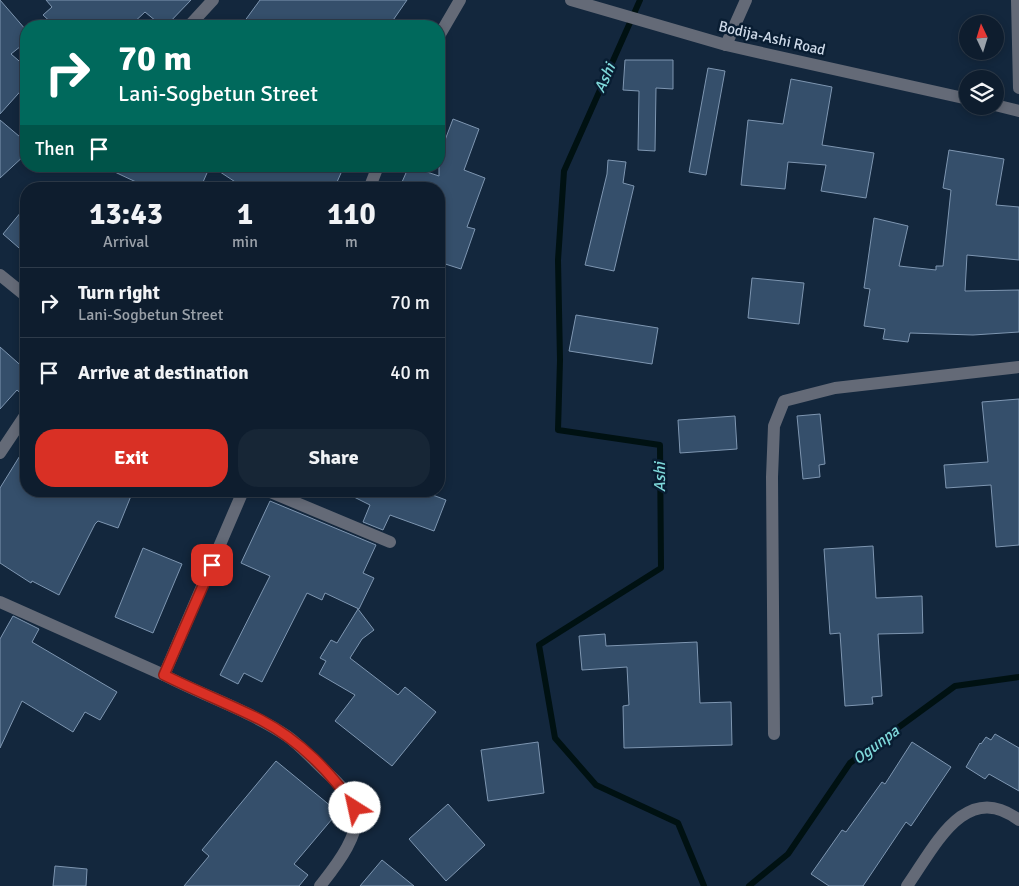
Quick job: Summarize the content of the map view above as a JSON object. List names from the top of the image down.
{
  "streets": {
    "street": ["Bodija-Ashi Road"]
  },
  "water": ["Ashi", "Ogunpa"],
  "north": "top",
  "page": {
    "turn": ["70 m", "Lani-Sogbetun Street"],
    "then": "Then",
    "eta": [
      "13:43",
      "Arrival",
      "1",
      "min",
      "110",
      "m"
    ],
    "list": [
      {
        "name": "Turn right",
        "note": "Lani-Sogbetun Street",
        "value": "70 m"
      },
      {
        "name": "Arrive at destination",
        "value": "40 m"
      }
    ],
    "buttons": ["Exit", "Share"]
  }
}
